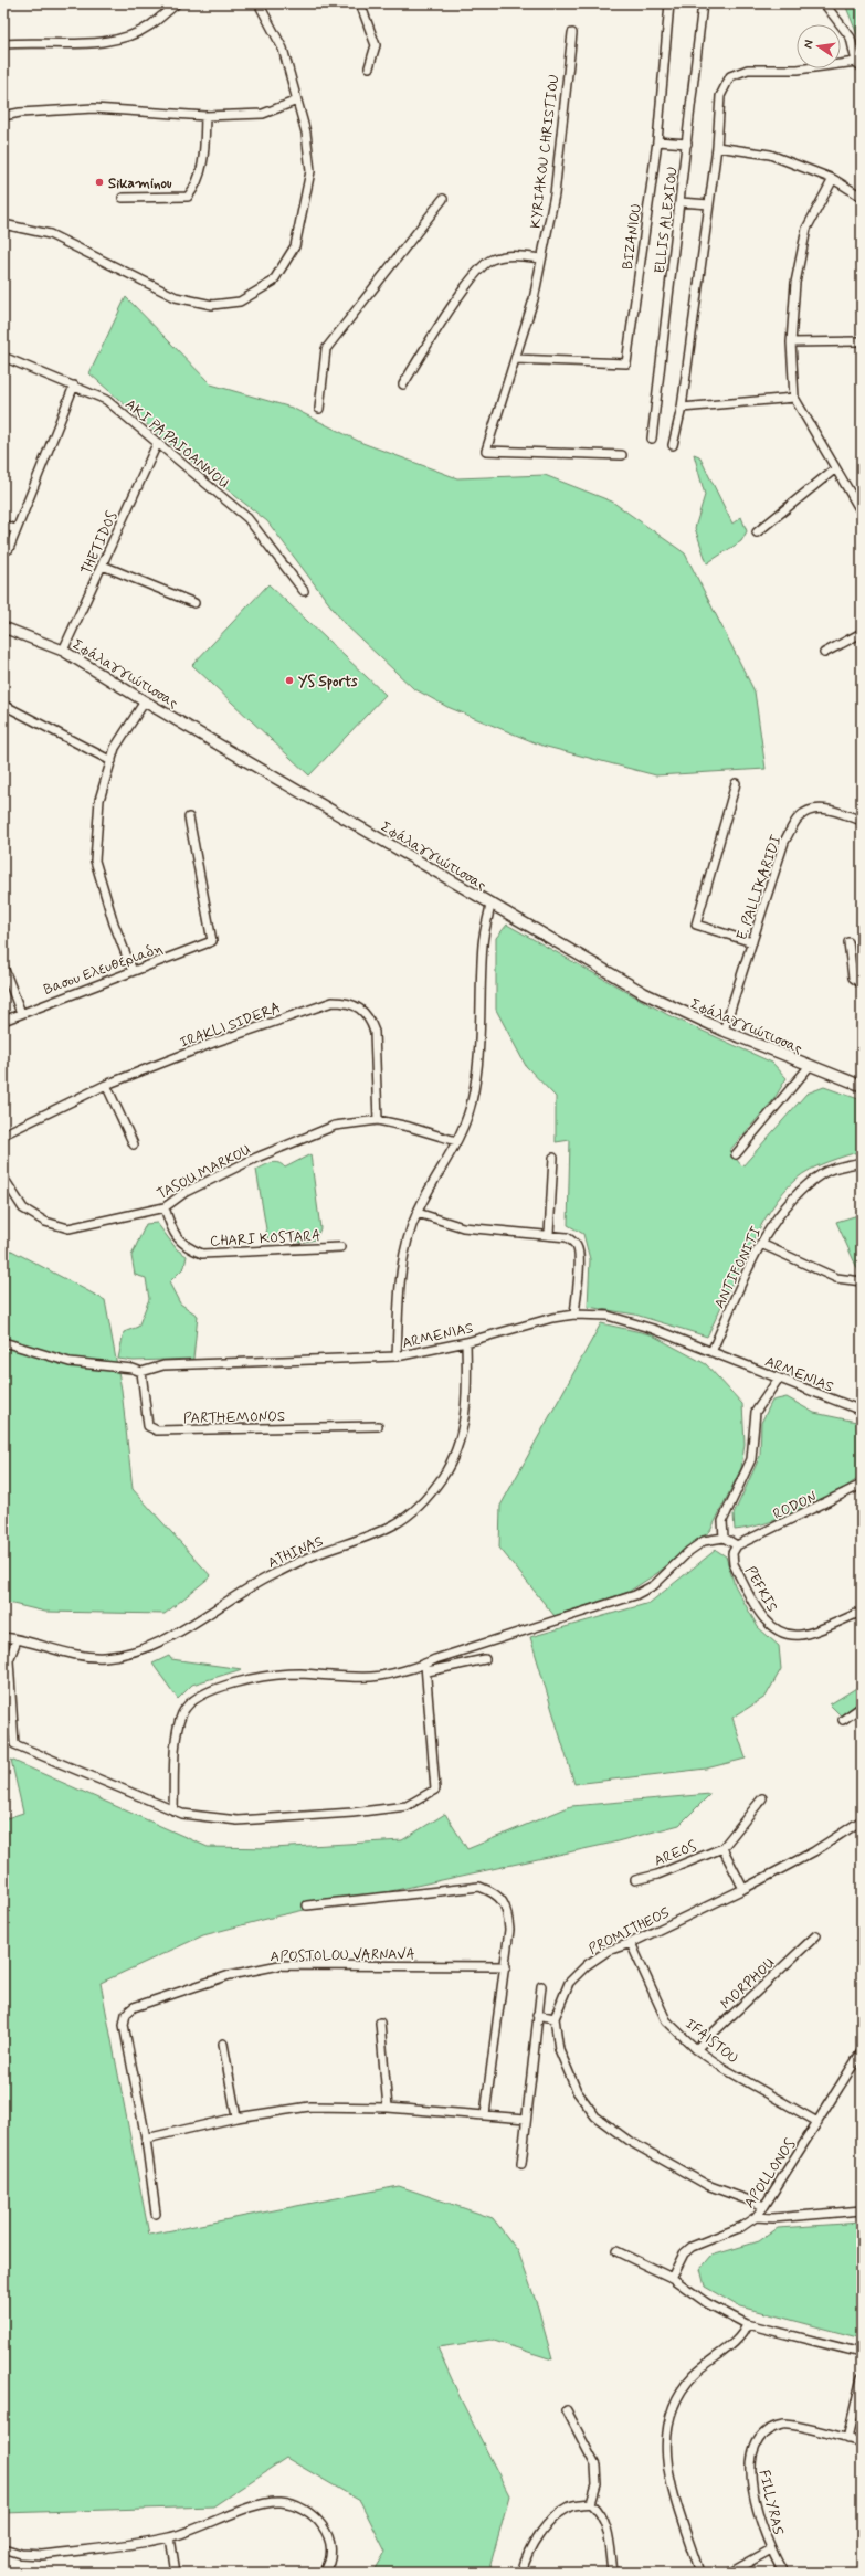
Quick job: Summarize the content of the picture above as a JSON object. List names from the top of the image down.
{
  "streets": {
    "street": [
      "KYRIAKOU CHRISTIOU",
      "ELLIS ALEXIOU",
      "BIZANIOU",
      "AKI PAPAIOANNOU",
      "THETIDOS",
      "Σφάλαγγιώτισσας",
      "E. PALLIKARIDI",
      "Βασου Ελευθεριαδη",
      "IRAKLI SIDERA",
      "TASOU MARKOU",
      "CHARI KOSTARA",
      "ANTIFONITI",
      "ARMENIAS",
      "PARTHEMONOS",
      "RODON",
      "ATHINAS",
      "PEFKIS",
      "AREOS",
      "PROMITHEOS",
      "APOSTOLOU VARNAVA",
      "MORPHOU",
      "IFAISTOU",
      "APOLLONOS",
      "FILLYRAS"
    ]
  },
  "crossings": [
    ["KYRIAKOU CHRISTIOU", "BIZANIOU"],
    ["AKI PAPAIOANNOU", "THETIDOS"],
    ["THETIDOS", "Σφάλαγγιώτισσας"],
    ["Σφάλαγγιώτισσας", "E. PALLIKARIDI"],
    ["IRAKLI SIDERA", "TASOU MARKOU"],
    ["TASOU MARKOU", "CHARI KOSTARA"],
    ["ANTIFONITI", "ARMENIAS"],
    ["ARMENIAS", "PARTHEMONOS"],
    ["ARMENIAS", "ATHINAS"],
    ["RODON", "PEFKIS"],
    ["PROMITHEOS", "IFAISTOU"],
    ["MORPHOU", "IFAISTOU"],
    ["IFAISTOU", "APOLLONOS"]
  ],
  "places": ["Sikaminou", "YS Sports"],
  "north": "left"
}
